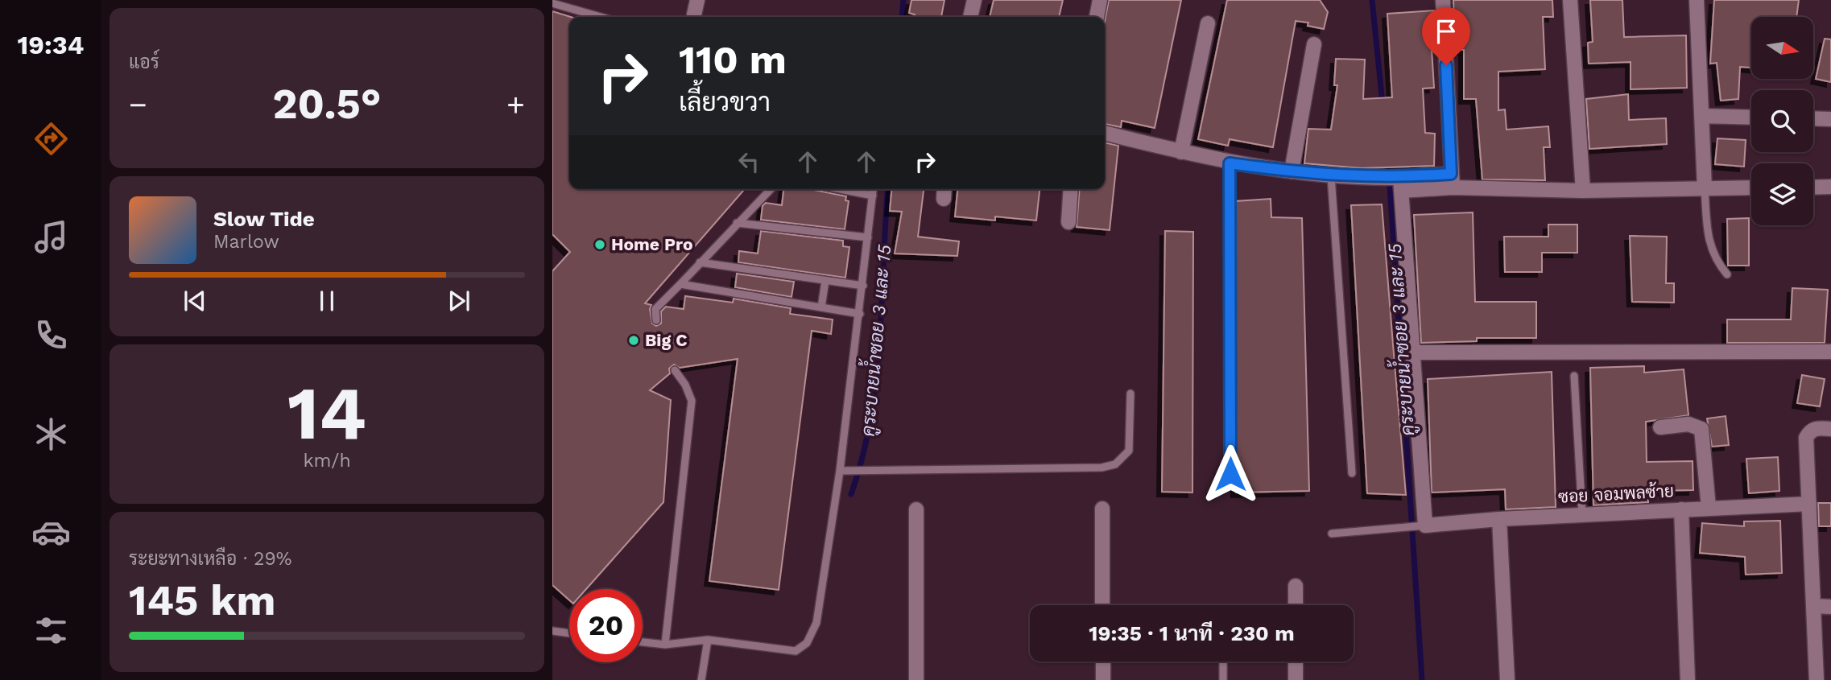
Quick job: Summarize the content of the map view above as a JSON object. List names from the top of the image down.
{
  "streets": {
    "street": ["ซอย จอมพลซ้าย"]
  },
  "water": ["คูระบายน้ำซอย 3 และ 15"],
  "places": ["Home Pro", "Big C"],
  "north": "right",
  "page": {
    "tabs": "19:34",
    "tile": [
      "แอร์",
      ["14", "km/h"],
      ["ระยะทางเหลือ · 29%", "145 km"]
    ],
    "turn": ["110 m", "เลี้ยวขวา"],
    "heat": ["−", "20.5°", "+"],
    "song": ["Slow Tide", "Marlow"],
    "limit": "20",
    "trip": "19:35 · 1 นาที · 230 m"
  }
}
